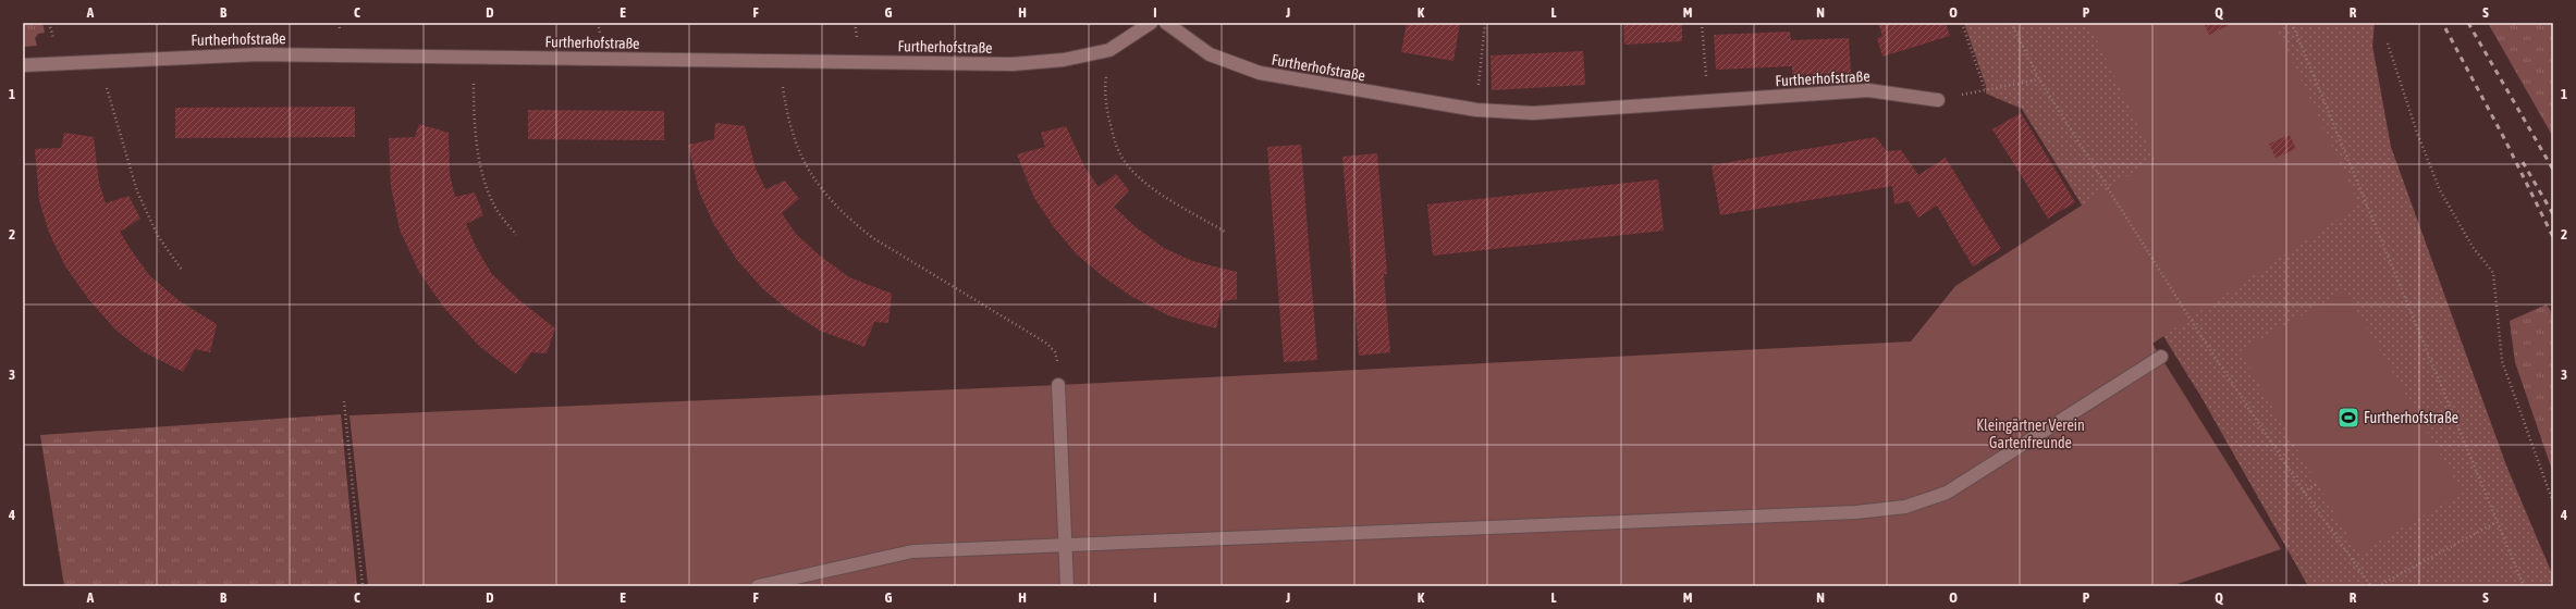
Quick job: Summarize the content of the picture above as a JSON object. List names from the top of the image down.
{
  "streets": {
    "street": ["Furtherhofstraße"]
  },
  "parks": ["Kleingärtner Verein Gartenfreunde"],
  "places": {
    "sports": ["Furtherhofstraße"]
  },
  "grid": {
    "columns": [
      "A",
      "B",
      "C",
      "D",
      "E",
      "F",
      "G",
      "H",
      "I",
      "J",
      "K",
      "L",
      "M",
      "N",
      "O",
      "P",
      "Q",
      "R",
      "S"
    ],
    "rows": [
      "1",
      "2",
      "3",
      "4"
    ]
  }
}
